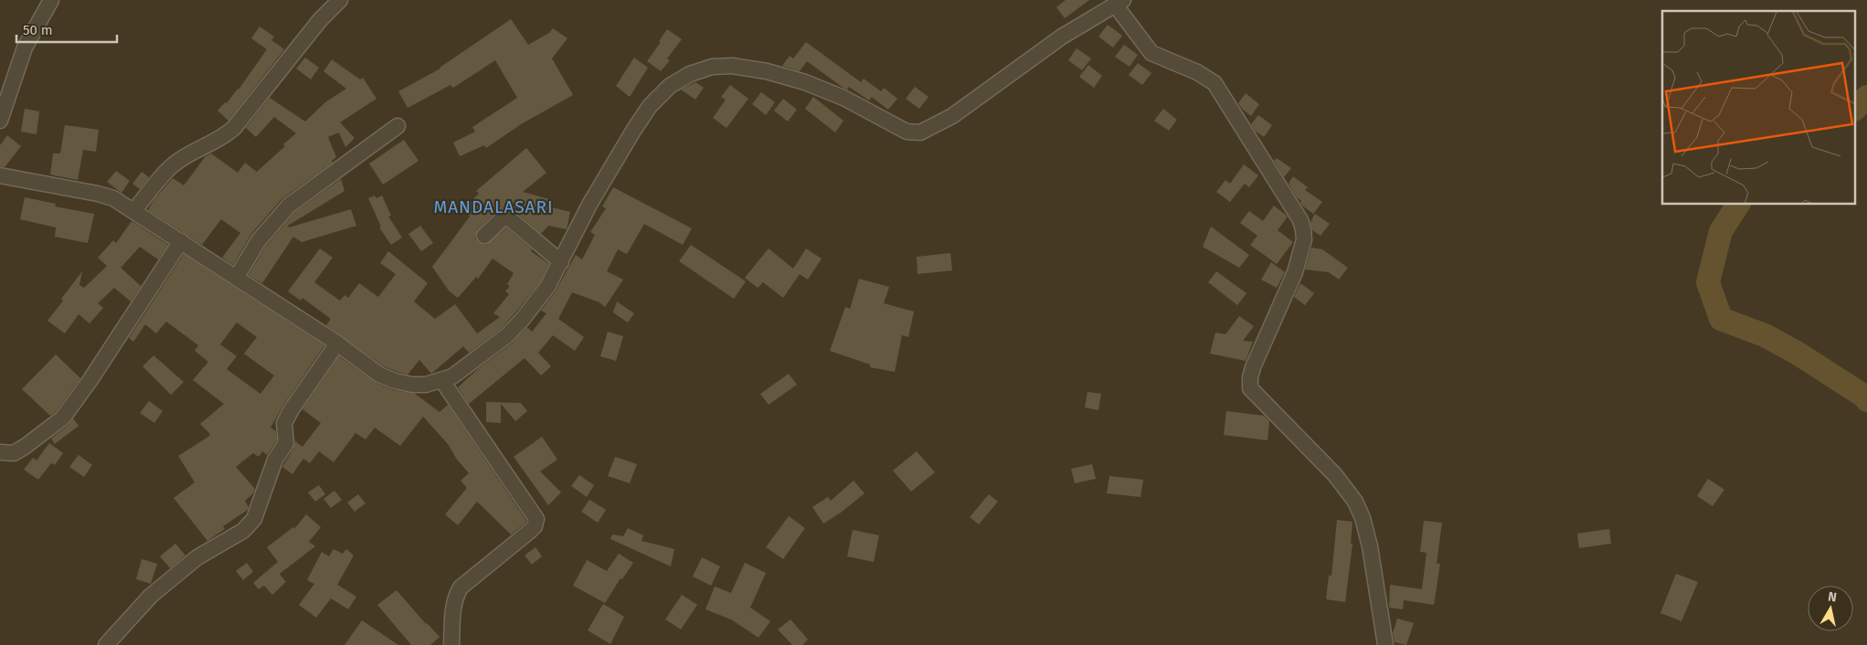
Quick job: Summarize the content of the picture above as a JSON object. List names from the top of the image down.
{
  "districts": ["MANDALASARI"],
  "scale_bar": "50 m",
  "north": "top"
}
